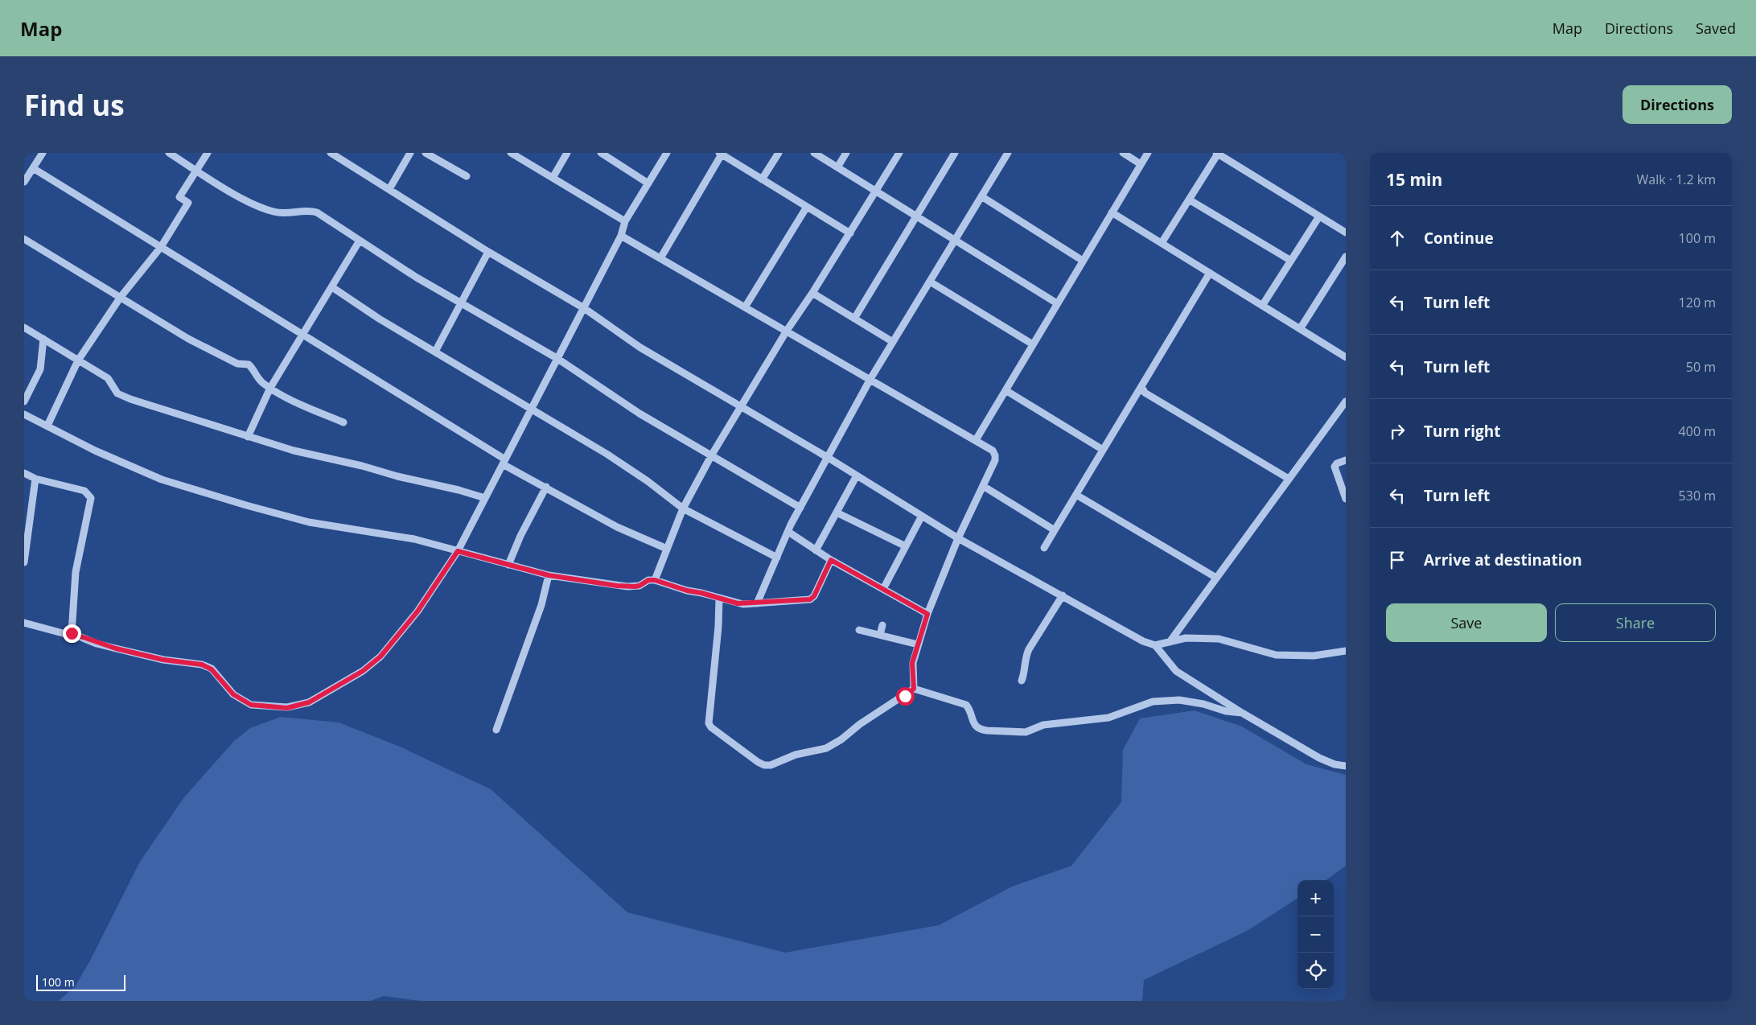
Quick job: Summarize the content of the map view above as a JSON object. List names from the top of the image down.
{
  "scale_bar": "100 m",
  "page": {
    "header": "Map",
    "nav": ["Map", "Directions", "Saved"],
    "buttons": [
      "Directions",
      ["Save", "Share"]
    ],
    "title": "Find us",
    "heading": ["15 min", "Walk · 1.2 km"],
    "list": [
      ["Continue", "100 m"],
      ["Turn left", "120 m"],
      ["Turn left", "50 m"],
      ["Turn right", "400 m"],
      ["Turn left", "530 m"],
      "Arrive at destination"
    ],
    "map_buttons": ["+", "−"],
    "scale": "100 m"
  }
}
